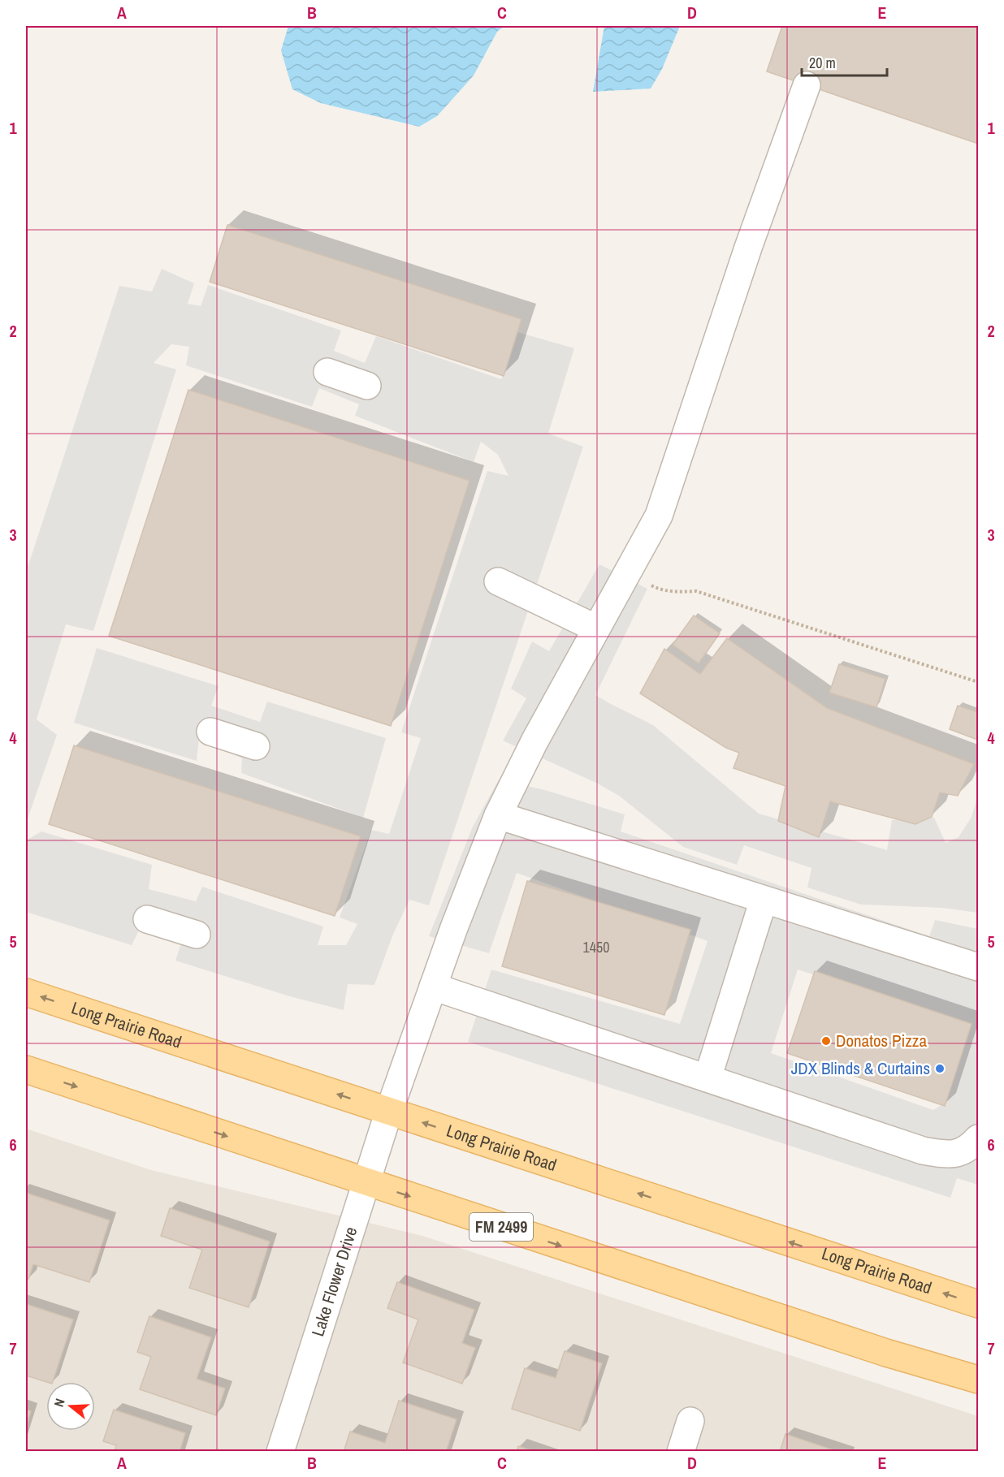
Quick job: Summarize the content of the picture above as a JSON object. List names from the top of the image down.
{
  "streets": {
    "main road": ["Long Prairie Road", "FM 2499"],
    "street": ["Lake Flower Drive"]
  },
  "crossings": [
    ["Long Prairie Road", "Lake Flower Drive"],
    ["FM 2499", "Lake Flower Drive"]
  ],
  "places": ["Donatos Pizza", "JDX Blinds & Curtains"],
  "house_numbers": ["1450"],
  "scale_bar": "20 m",
  "north": "left",
  "grid": {
    "columns": [
      "A",
      "B",
      "C",
      "D",
      "E"
    ],
    "rows": [
      "1",
      "2",
      "3",
      "4",
      "5",
      "6",
      "7"
    ]
  }
}
